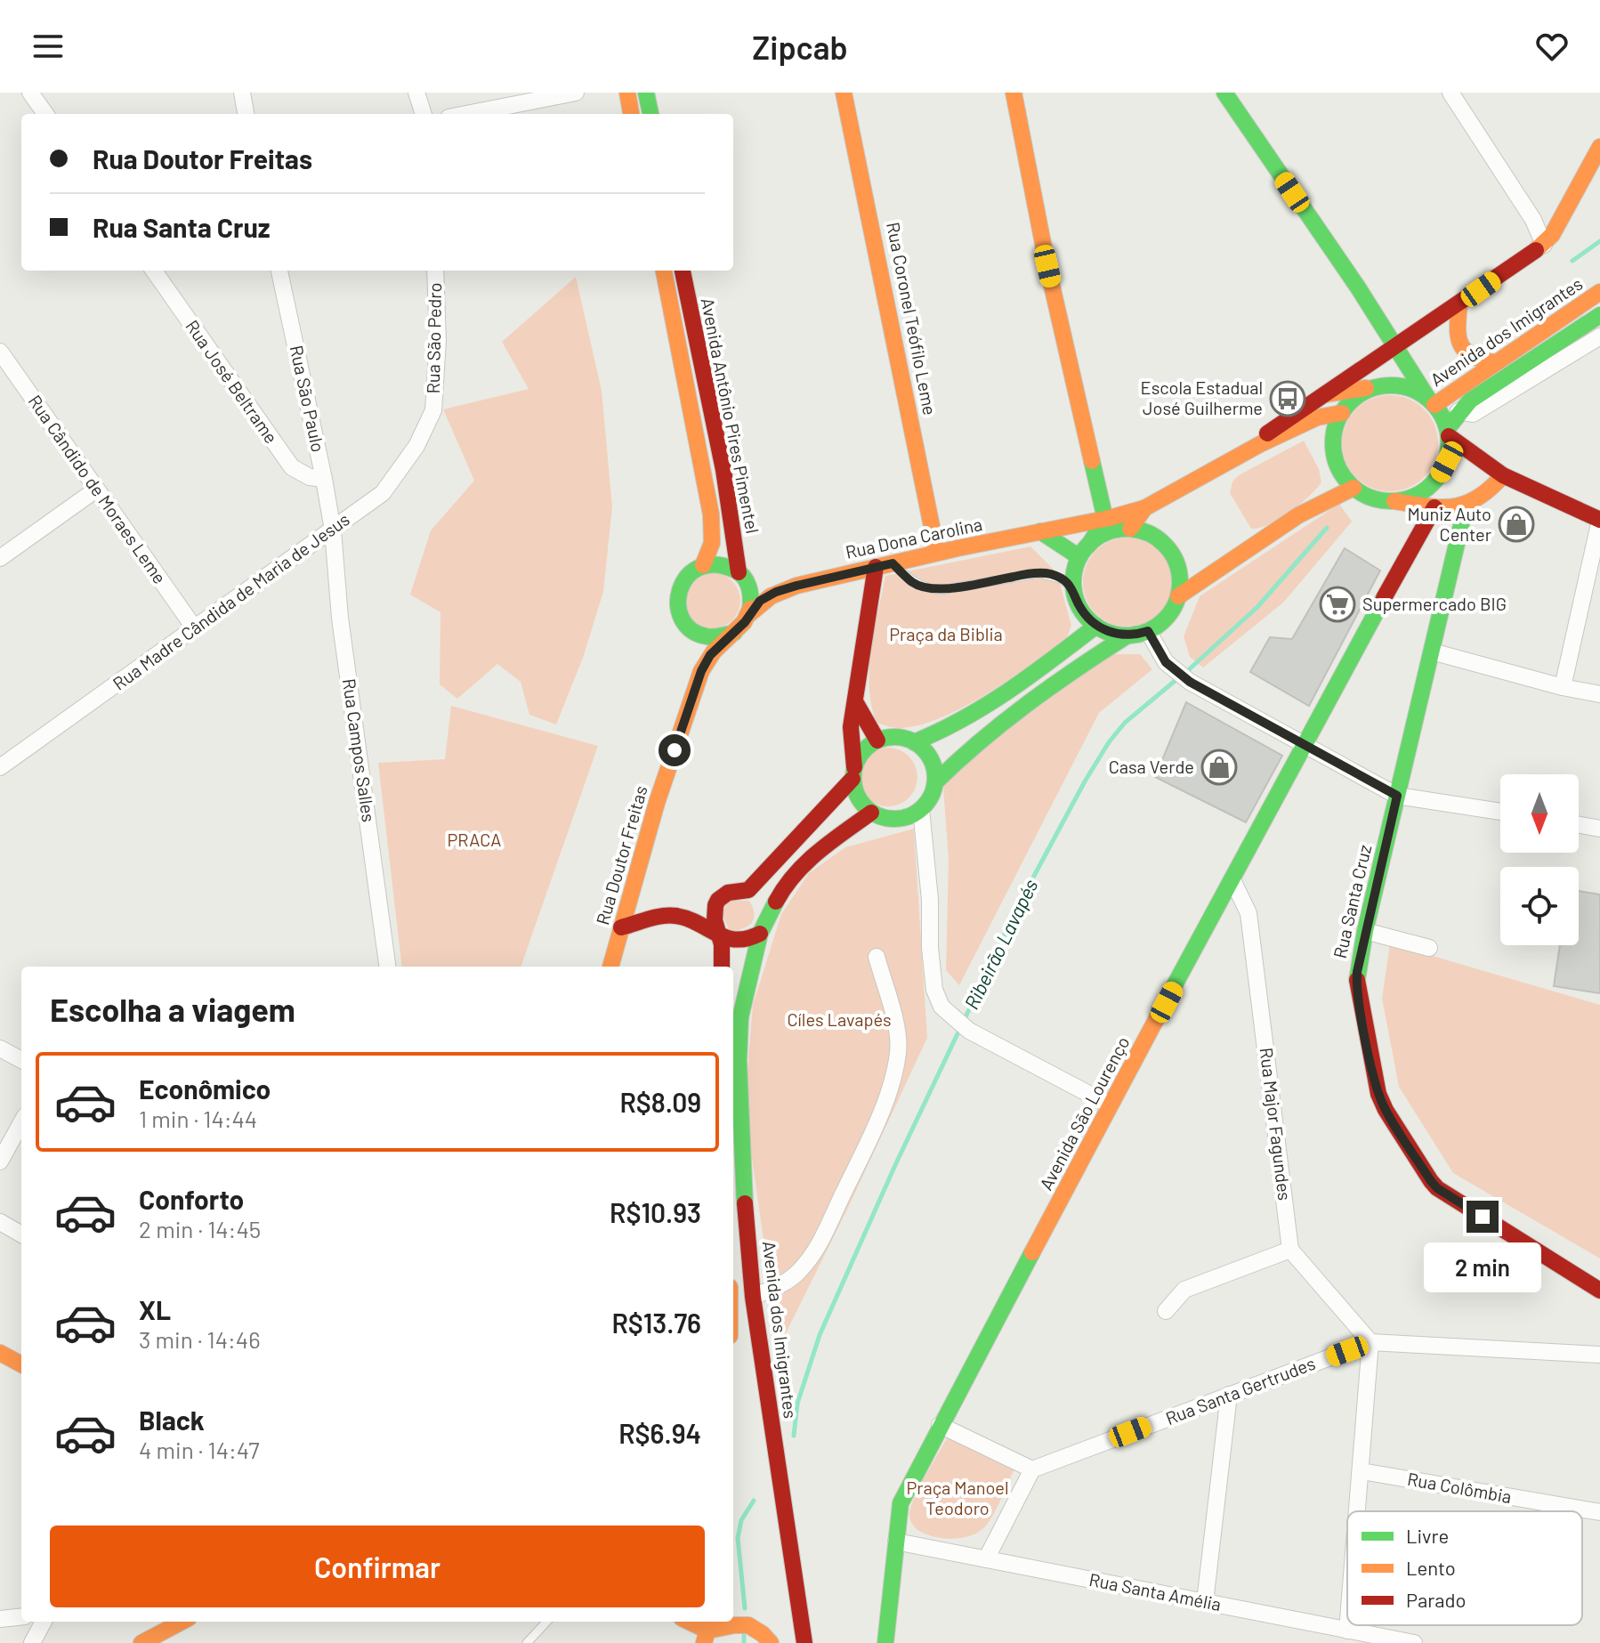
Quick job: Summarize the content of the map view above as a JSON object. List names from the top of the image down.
{
  "streets": {
    "main road": [
      "Rua Coronel Teófilo Leme",
      "Avenida dos Imigrantes",
      "Avenida Antônio Pires Pimentel",
      "Rua Dona Carolina",
      "Rua Doutor Freitas",
      "Rua Santa Cruz",
      "Avenida São Lourenço"
    ],
    "street": [
      "Rua São Pedro",
      "Rua José Beltrame",
      "Rua São Paulo",
      "Rua Cândido de Moraes Leme",
      "Rua Madre Cândida de Maria de Jesus",
      "Rua Campos Salles",
      "Rua Major Fagundes",
      "Rua Santa Gertrudes",
      "Rua Colômbia",
      "Rua Santa Amélia"
    ]
  },
  "crossings": [
    ["Rua Coronel Teófilo Leme", "Rua Dona Carolina"],
    ["Avenida dos Imigrantes", "Rua Dona Carolina"],
    ["Rua São Pedro", "Rua Madre Cândida de Maria de Jesus"],
    ["Rua José Beltrame", "Rua São Paulo"],
    ["Rua São Paulo", "Rua Madre Cândida de Maria de Jesus"],
    ["Rua São Paulo", "Rua Campos Salles"],
    ["Avenida Antônio Pires Pimentel", "Rua Dona Carolina"],
    ["Avenida Antônio Pires Pimentel", "Rua Doutor Freitas"],
    ["Rua Cândido de Moraes Leme", "Rua Madre Cândida de Maria de Jesus"],
    ["Rua Dona Carolina", "Rua Doutor Freitas"],
    ["Rua Madre Cândida de Maria de Jesus", "Rua Campos Salles"],
    ["Avenida São Lourenço", "Rua Major Fagundes"],
    ["Avenida São Lourenço", "Rua Santa Amélia"]
  ],
  "water": ["Ribeirão Lavapés"],
  "parks": [
    "Praça da Biblia",
    "PRACA",
    "Cíles Lavapés",
    "Praça Manoel Teodoro"
  ],
  "places": {
    "bus stop": ["Escola Estadual José Guilherme"],
    "shop": ["Muniz Auto Center", "Casa Verde"],
    "supermarket": ["Supermercado BIG"]
  },
  "legend": ["Livre", "Lento", "Parado"],
  "north": "bottom",
  "page": {
    "header": "Zipcab",
    "banner": ["Rua Doutor Freitas", "Rua Santa Cruz"],
    "heading": "Escolha a viagem",
    "list": [
      {
        "name": "Econômico",
        "note": "1 min · 14:44",
        "value": "R$8.09"
      },
      {
        "name": "Conforto",
        "note": "2 min · 14:45",
        "value": "R$10.93"
      },
      {
        "name": "XL",
        "note": "3 min · 14:46",
        "value": "R$13.76"
      },
      {
        "name": "Black",
        "note": "4 min · 14:47",
        "value": "R$6.94"
      }
    ],
    "bubble": "2 min",
    "buttons": "Confirmar"
  }
}
